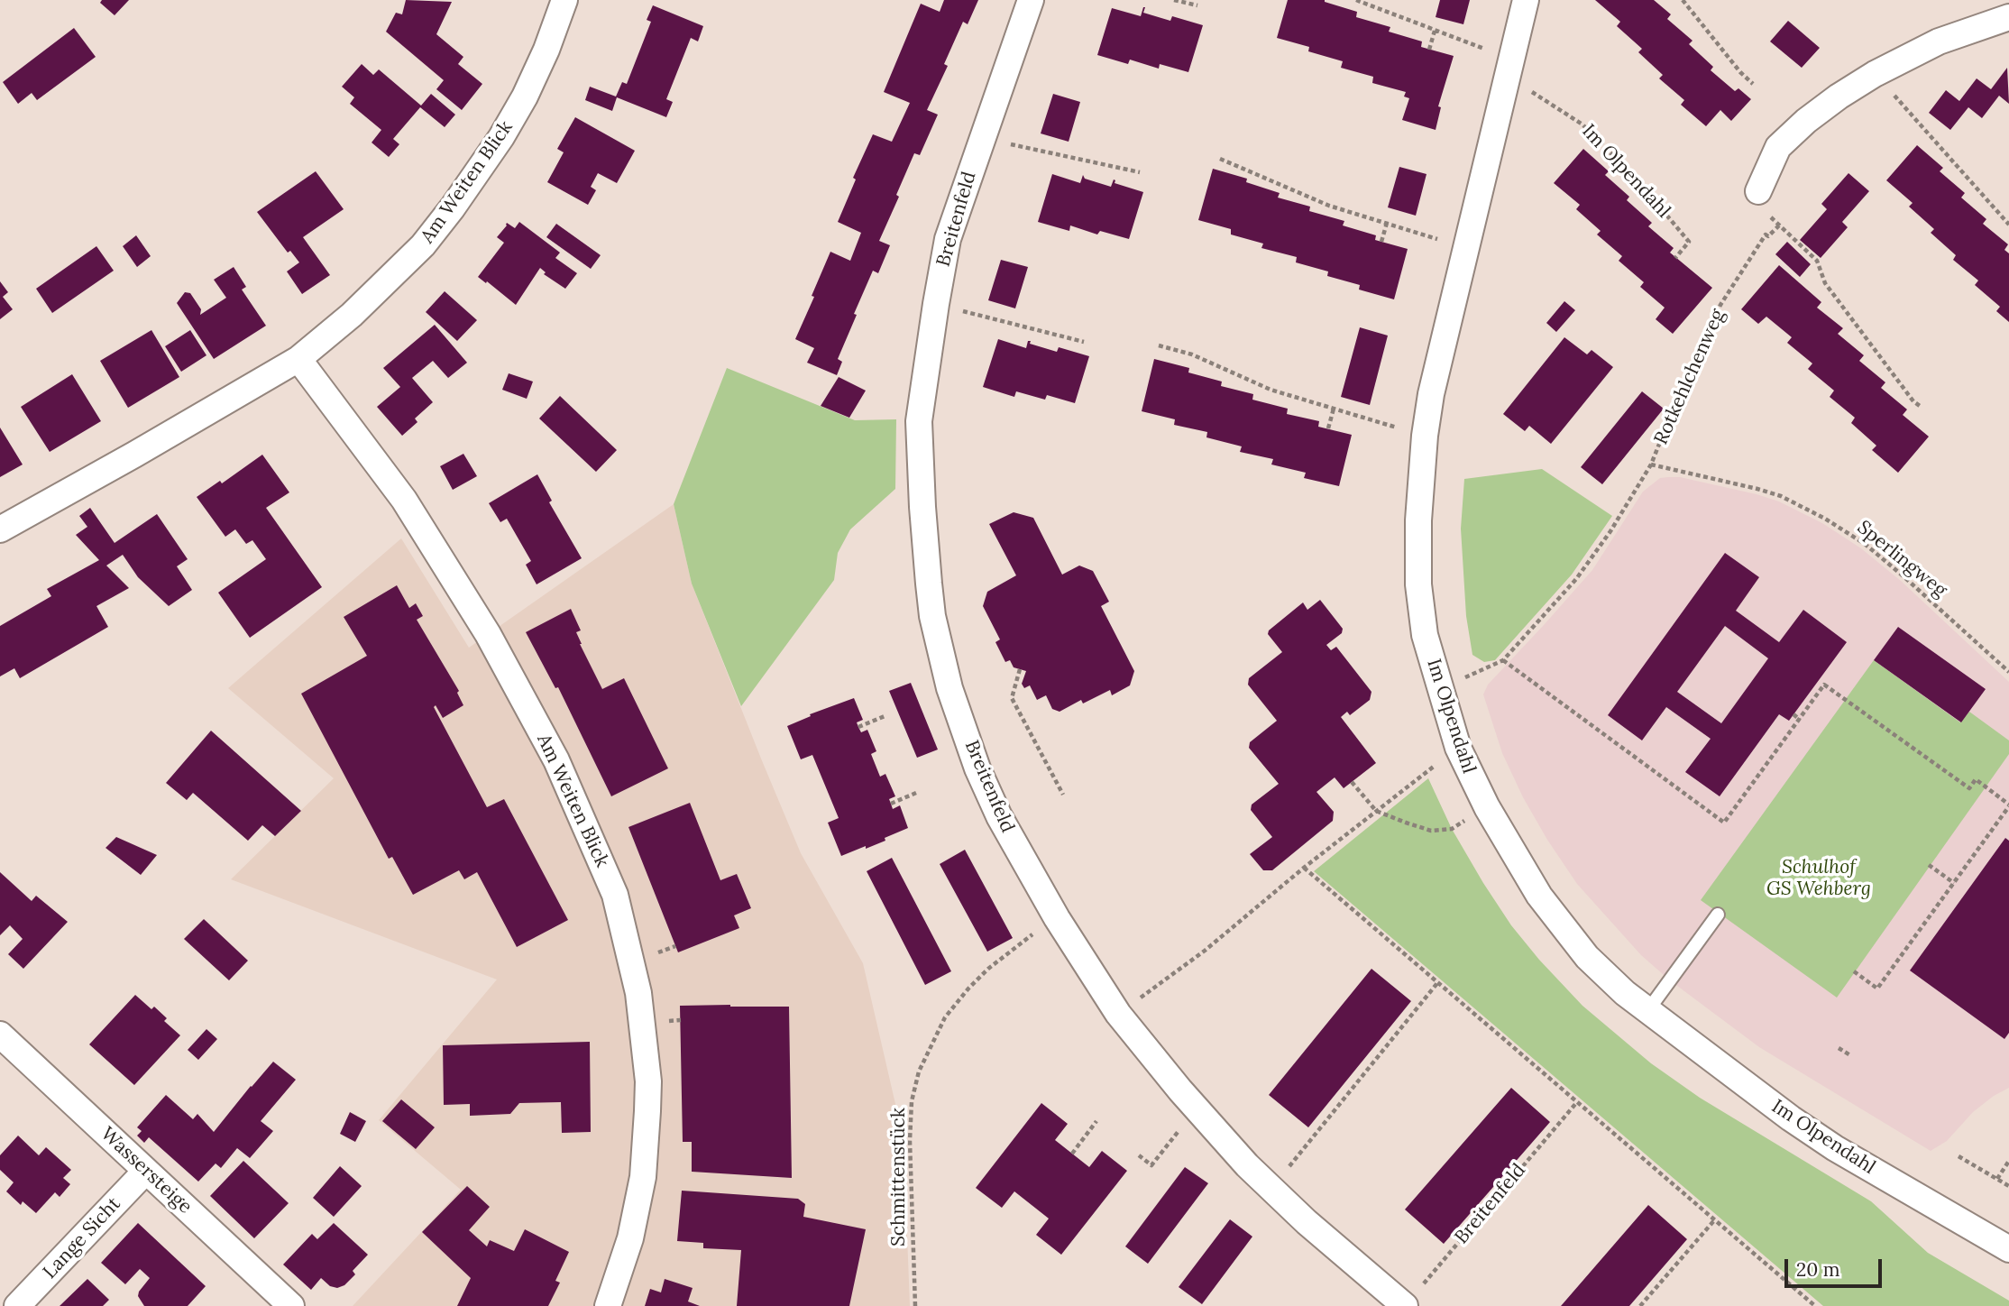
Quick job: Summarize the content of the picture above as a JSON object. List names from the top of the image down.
{
  "streets": {
    "street": [
      "Im Olpendahl",
      "Am Weiten Blick",
      "Breitenfeld",
      "Wassersteige",
      "Lange Sicht"
    ],
    "path": ["Rotkehlchenweg", "Sperlingweg", "Schmittenstück"]
  },
  "crossings": [
    ["Im Olpendahl", "Rotkehlchenweg"],
    ["Breitenfeld", "Schmittenstück"],
    ["Rotkehlchenweg", "Sperlingweg"],
    ["Wassersteige", "Lange Sicht"]
  ],
  "parks": ["Schulhof GS Wehberg"],
  "scale_bar": "20 m"
}
